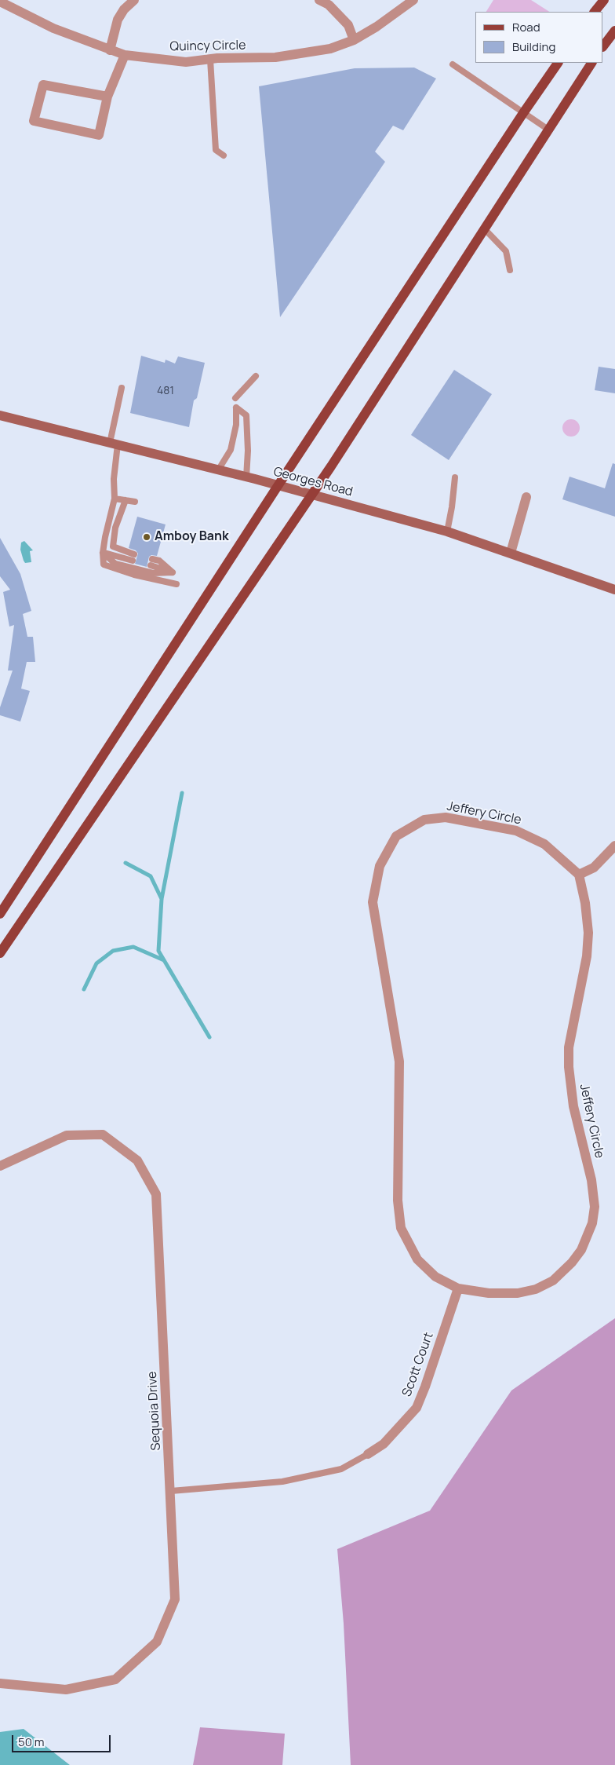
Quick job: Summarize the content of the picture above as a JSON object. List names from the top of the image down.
{
  "streets": {
    "street": [
      "Quincy Circle",
      "Georges Road",
      "Jeffery Circle",
      "Scott Court",
      "Sequoia Drive"
    ]
  },
  "crossings": [
    ["Jeffery Circle", "Scott Court"]
  ],
  "places": ["Amboy Bank"],
  "house_numbers": ["481"],
  "legend": ["Road", "Building"],
  "scale_bar": "50 m"
}
